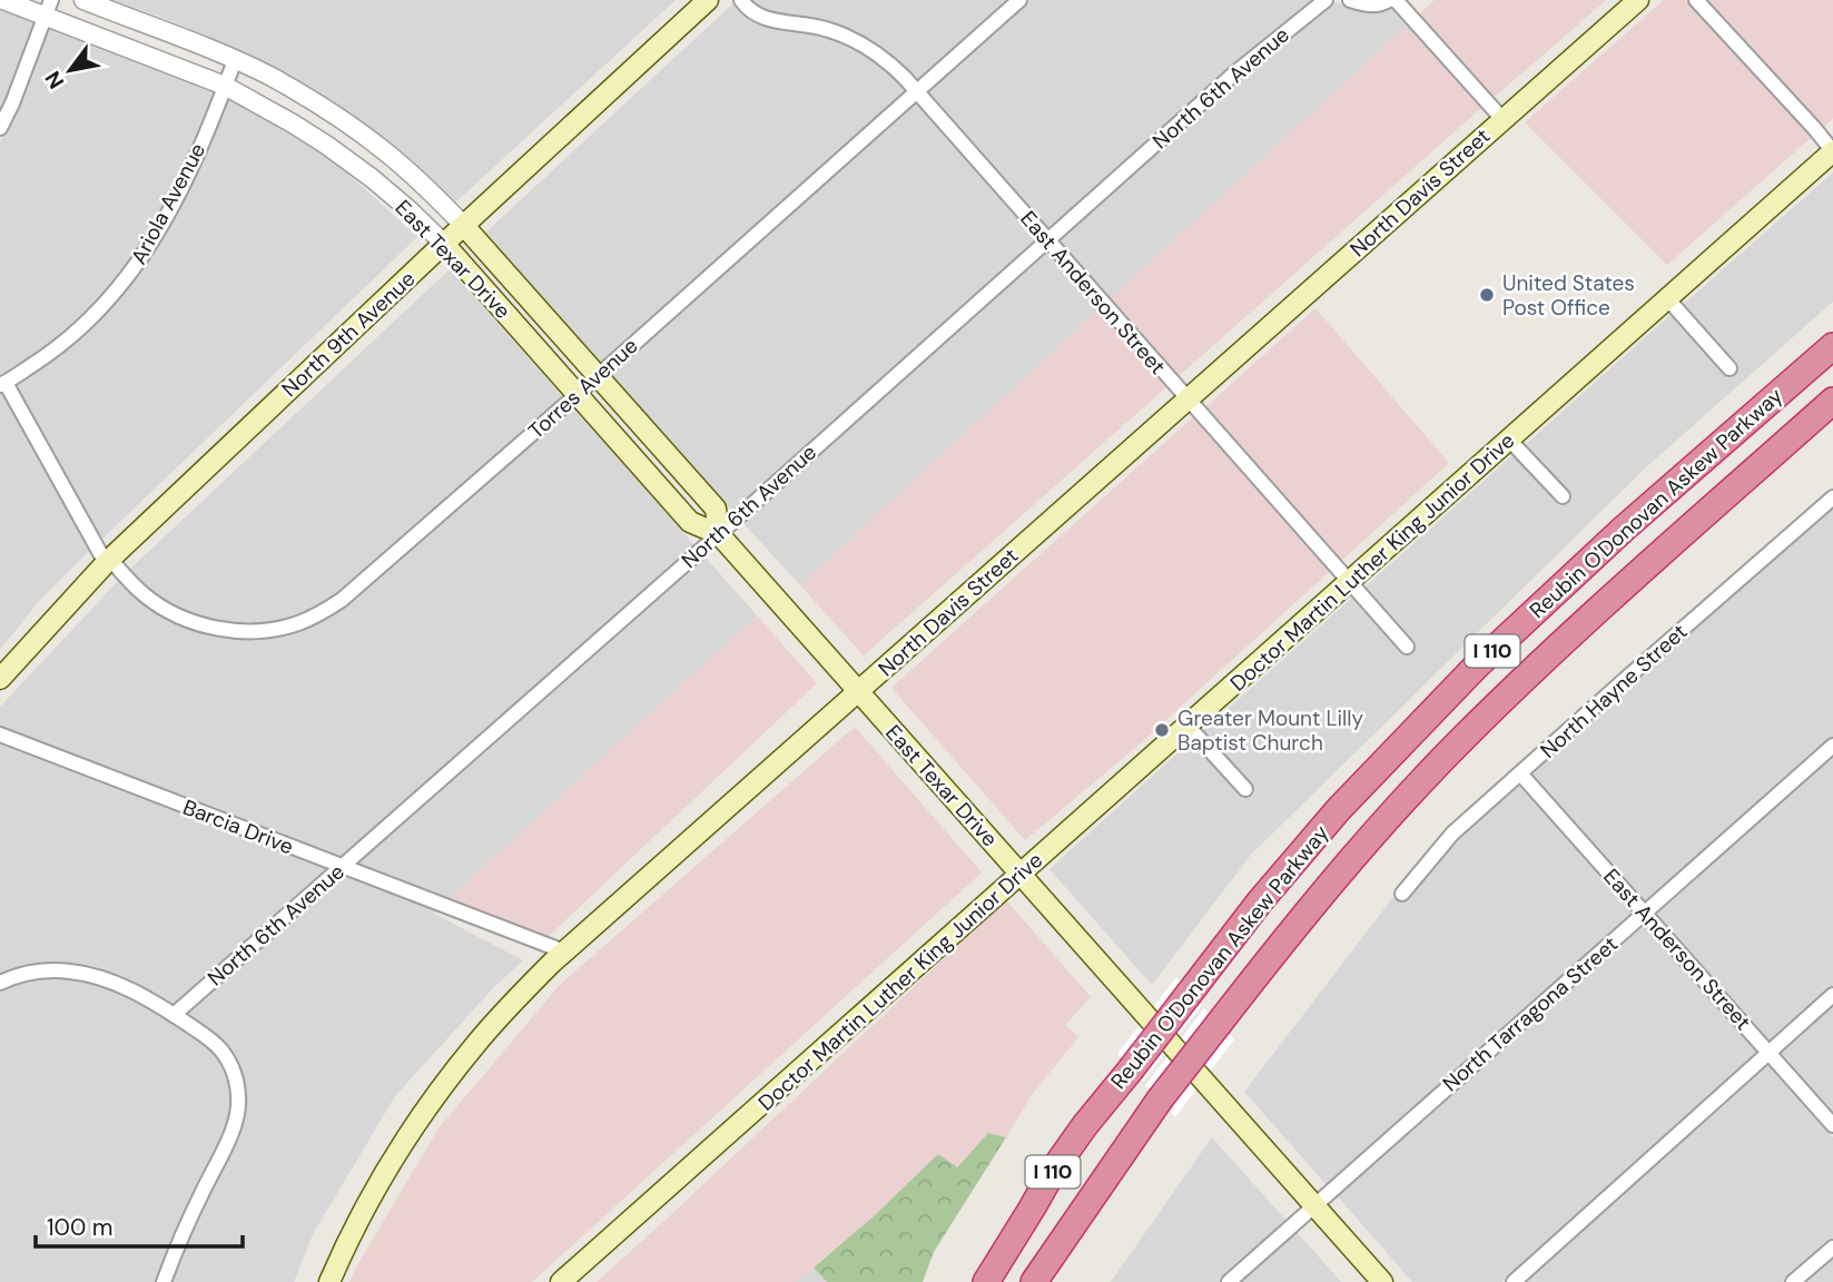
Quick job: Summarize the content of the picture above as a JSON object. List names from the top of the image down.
{
  "streets": {
    "highway": ["Reubin O'Donovan Askew Parkway", "I 110"],
    "main road": [
      "North Davis Street",
      "East Texar Drive",
      "North 9th Avenue",
      "Doctor Martin Luther King Junior Drive"
    ],
    "street": [
      "North 6th Avenue",
      "Ariola Avenue",
      "East Anderson Street",
      "Torres Avenue",
      "North Hayne Street",
      "Barcia Drive",
      "North Tarragona Street"
    ]
  },
  "crossings": [
    ["North 6th Avenue", "East Texar Drive"],
    ["North 6th Avenue", "East Anderson Street"],
    ["North 6th Avenue", "Barcia Drive"],
    ["North Davis Street", "East Texar Drive"],
    ["North Davis Street", "East Anderson Street"],
    ["North Davis Street", "Barcia Drive"],
    ["Ariola Avenue", "East Texar Drive"],
    ["Ariola Avenue", "Torres Avenue"],
    ["East Texar Drive", "North 9th Avenue"],
    ["East Texar Drive", "Torres Avenue"],
    ["East Texar Drive", "Doctor Martin Luther King Junior Drive"],
    ["East Texar Drive", "North Tarragona Street"],
    ["East Anderson Street", "Torres Avenue"],
    ["East Anderson Street", "Doctor Martin Luther King Junior Drive"],
    ["East Anderson Street", "North Hayne Street"],
    ["East Anderson Street", "North Tarragona Street"],
    ["North 9th Avenue", "Torres Avenue"]
  ],
  "places": ["United States Post Office", "Greater Mount Lilly Baptist Church"],
  "scale_bar": "100 m",
  "north": "bottom left"
}
